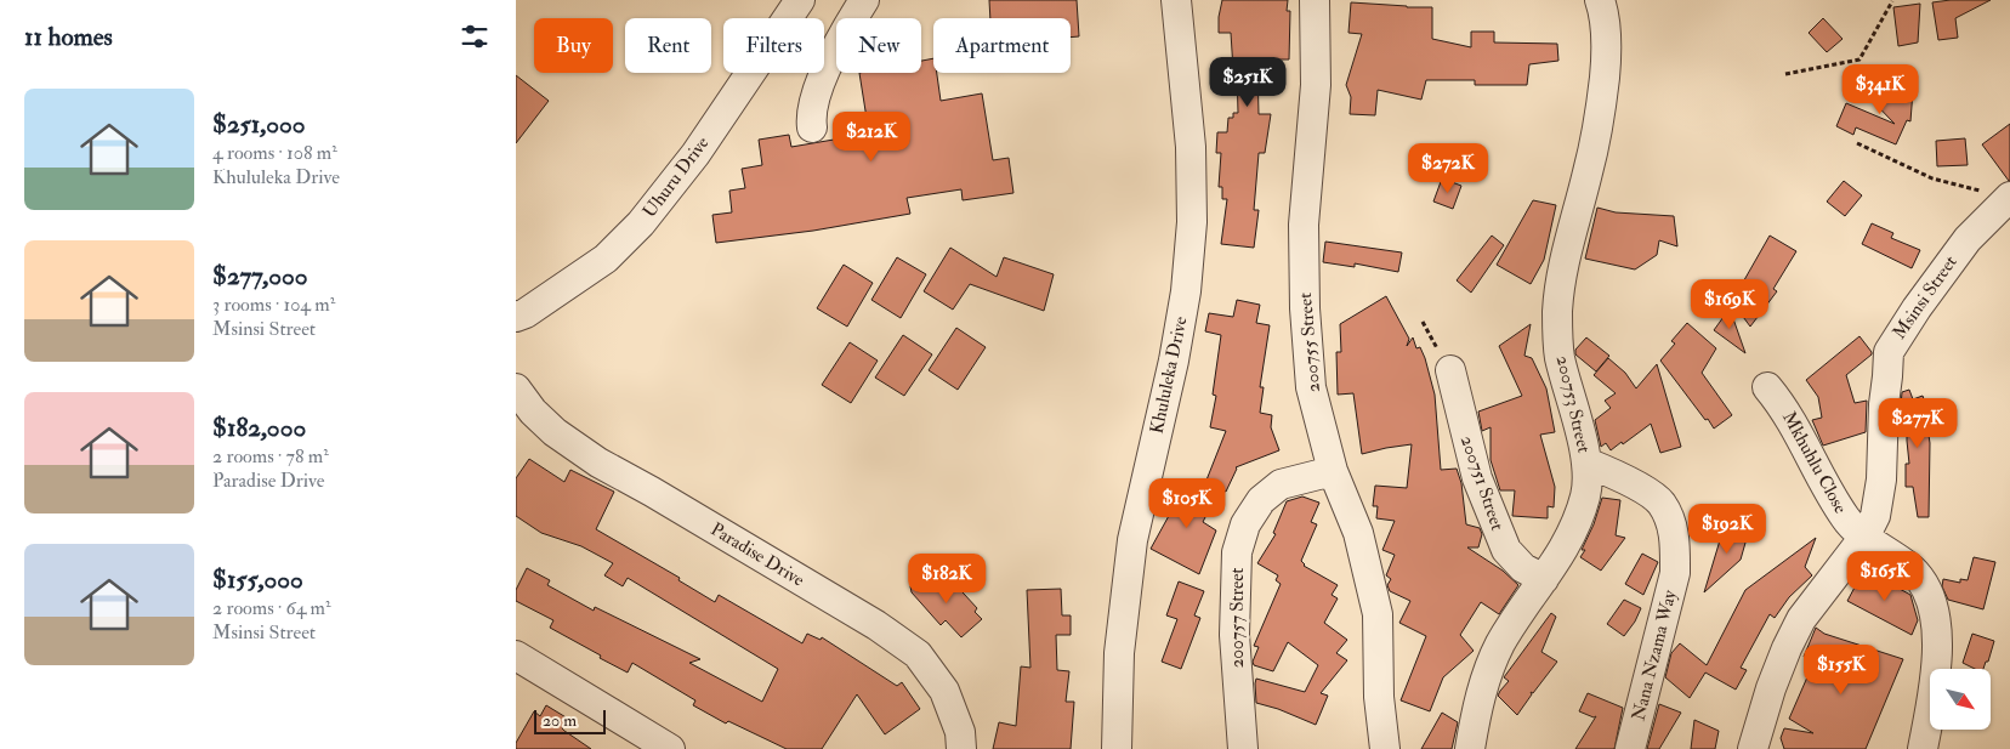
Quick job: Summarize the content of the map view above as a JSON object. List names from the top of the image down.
{
  "streets": {
    "street": [
      "Uhuru Drive",
      "Msinsi Street",
      "200755 Street",
      "Khululeka Drive",
      "200753 Street",
      "Mkhuhlu Close",
      "200751 Street",
      "Paradise Drive",
      "200757 Street",
      "Nana Nzama Way"
    ]
  },
  "crossings": [
    ["Msinsi Street", "Mkhuhlu Close"],
    ["200755 Street", "200757 Street"],
    ["200753 Street", "200751 Street"],
    ["200753 Street", "Nana Nzama Way"]
  ],
  "scale_bar": "20 m",
  "north": "bottom right",
  "page": {
    "heading": "11 homes",
    "chip": [
      "Buy",
      "Rent",
      "Filters",
      "New",
      "Apartment"
    ],
    "price": [
      "$251K",
      "$341K",
      "$212K",
      "$272K",
      "$169K",
      "$277K",
      "$105K",
      "$192K",
      "$165K",
      "$182K",
      "$155K"
    ],
    "list": [
      {
        "name": "$251,000",
        "note": "4 rooms · 108 m² · Khululeka Drive"
      },
      {
        "name": "$277,000",
        "note": "3 rooms · 104 m² · Msinsi Street"
      },
      {
        "name": "$182,000",
        "note": "2 rooms · 78 m² · Paradise Drive"
      },
      {
        "name": "$155,000",
        "note": "2 rooms · 64 m² · Msinsi Street"
      }
    ],
    "scale": "20 m"
  }
}
